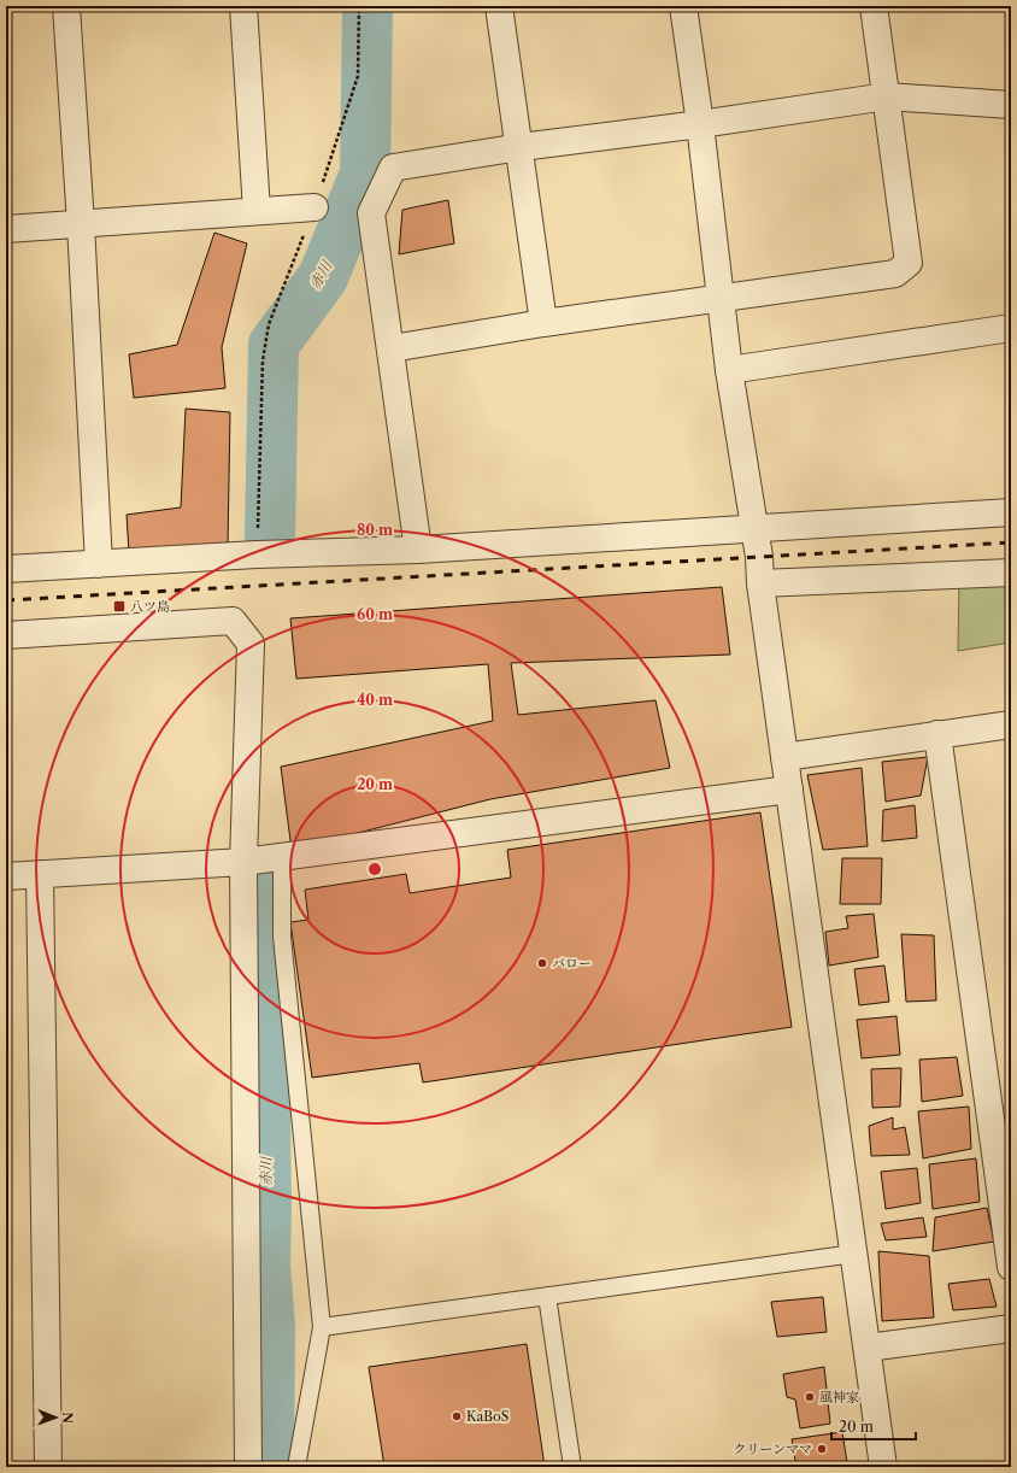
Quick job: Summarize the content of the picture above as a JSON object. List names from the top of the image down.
{
  "water": ["赤川"],
  "places": {
    "transit": ["八ツ島"],
    "other": [
      "バロー",
      "風神家",
      "KaBoS",
      "クリーンママ"
    ]
  },
  "scale_bar": "20 m",
  "north": "right",
  "rings": [
    "80 m",
    "60 m",
    "40 m",
    "20 m"
  ]
}
